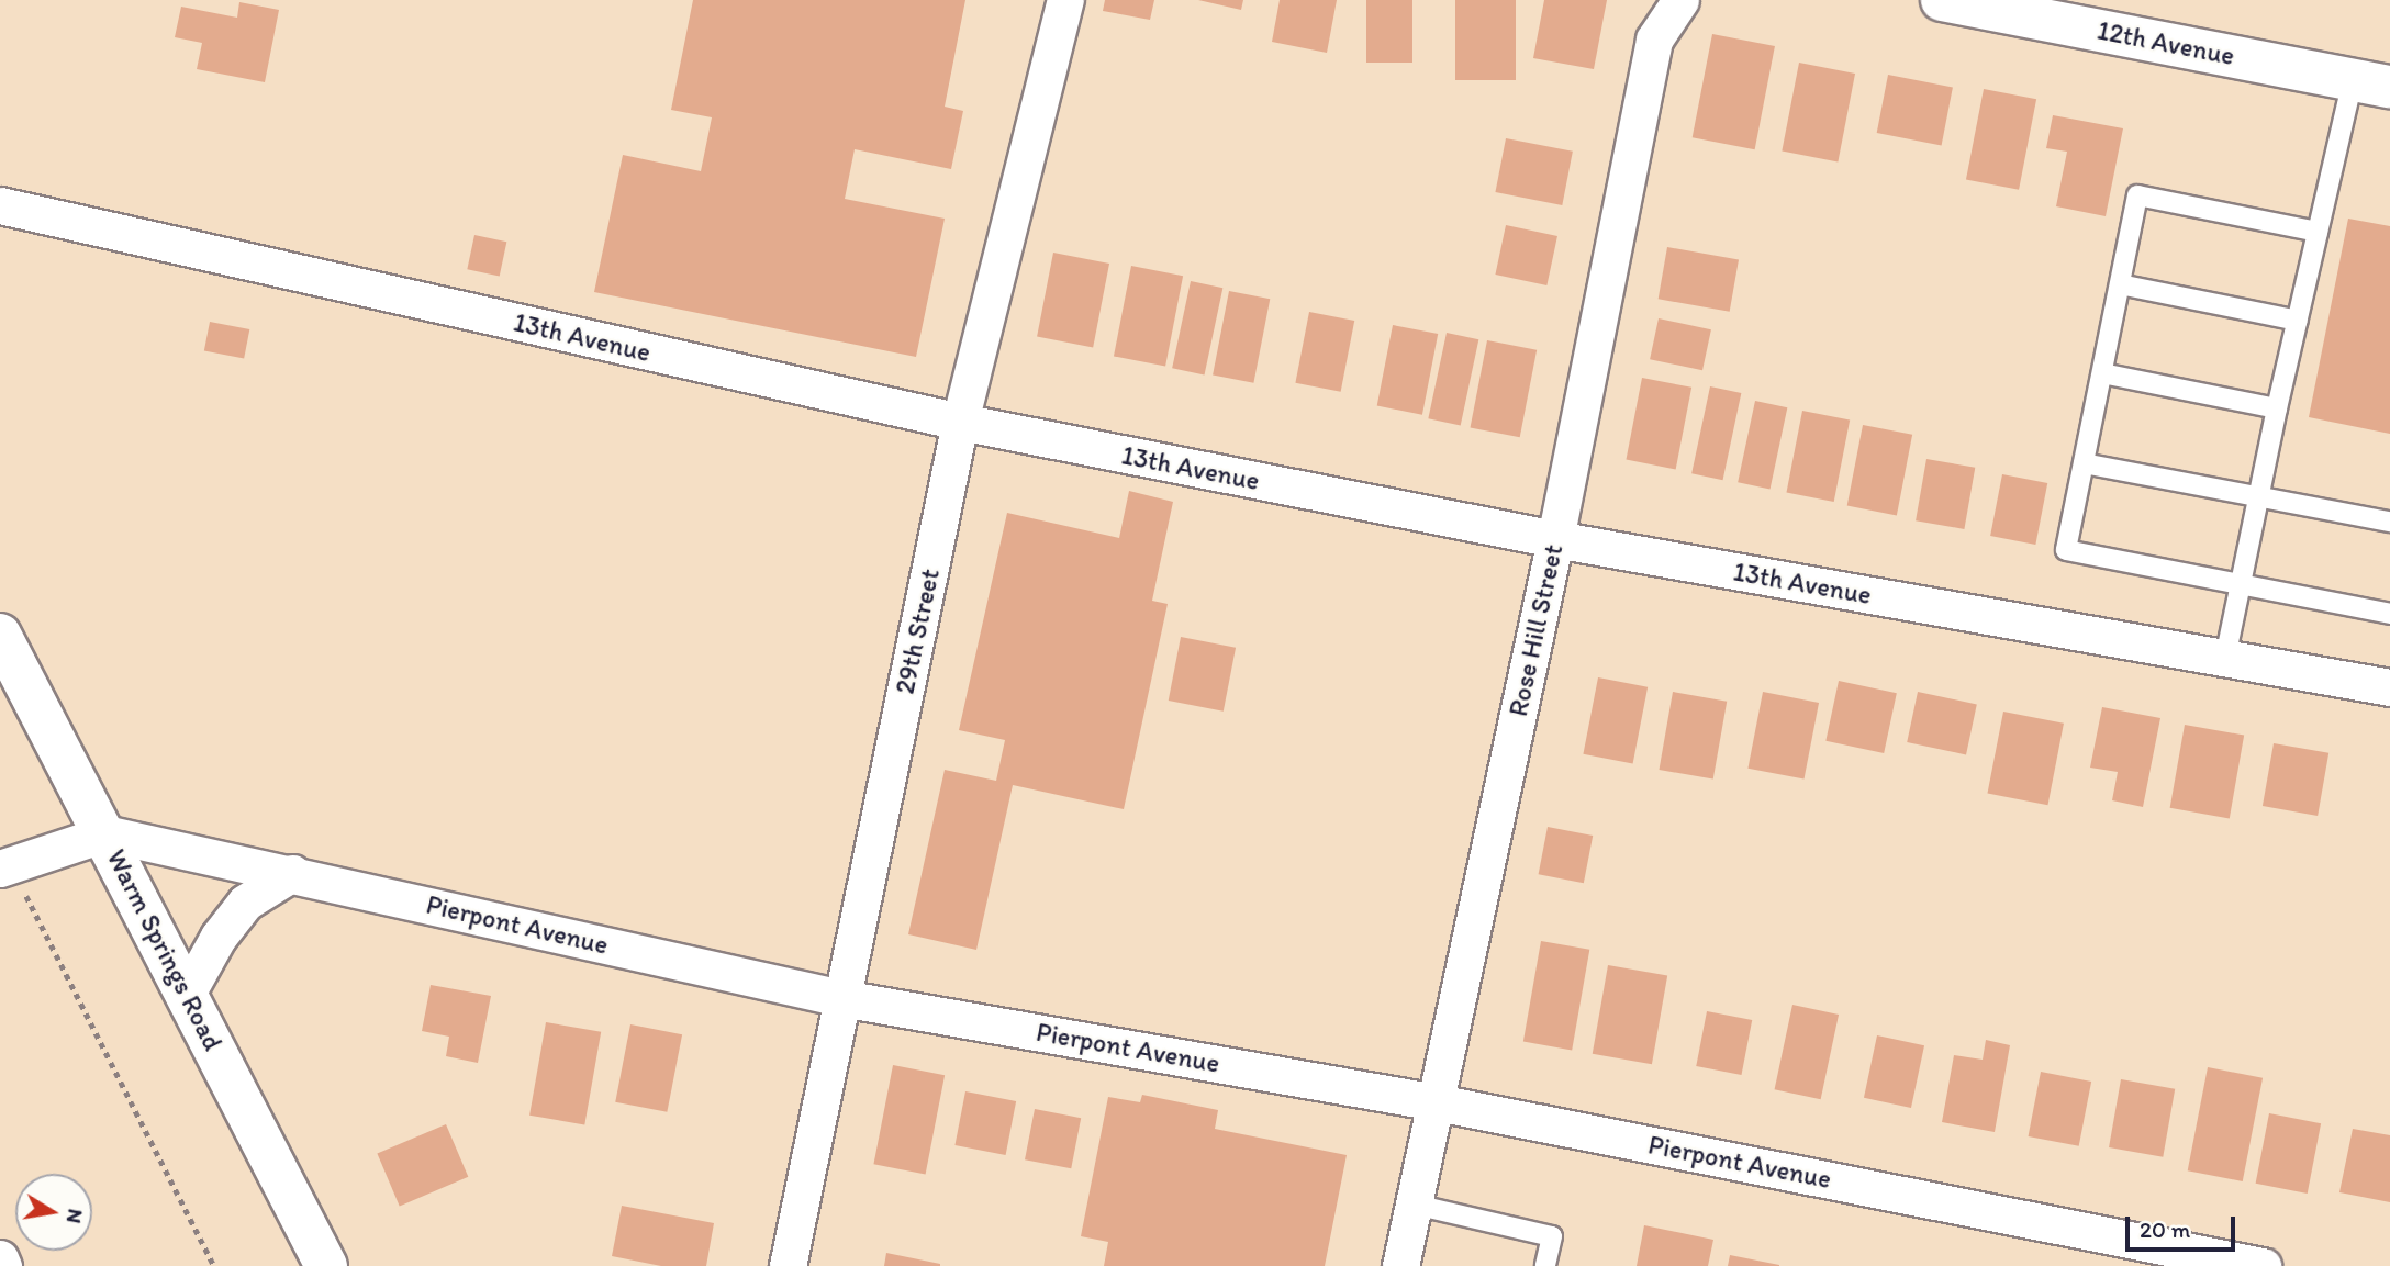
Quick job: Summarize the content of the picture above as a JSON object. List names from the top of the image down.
{
  "streets": {
    "main road": ["12th Avenue", "Warm Springs Road"],
    "street": [
      "13th Avenue",
      "Rose Hill Street",
      "29th Street",
      "Pierpont Avenue"
    ]
  },
  "crossings": [
    ["13th Avenue", "Rose Hill Street"],
    ["13th Avenue", "29th Street"],
    ["Rose Hill Street", "Pierpont Avenue"],
    ["29th Street", "Pierpont Avenue"],
    ["Pierpont Avenue", "Warm Springs Road"]
  ],
  "scale_bar": "20 m",
  "north": "right"
}
